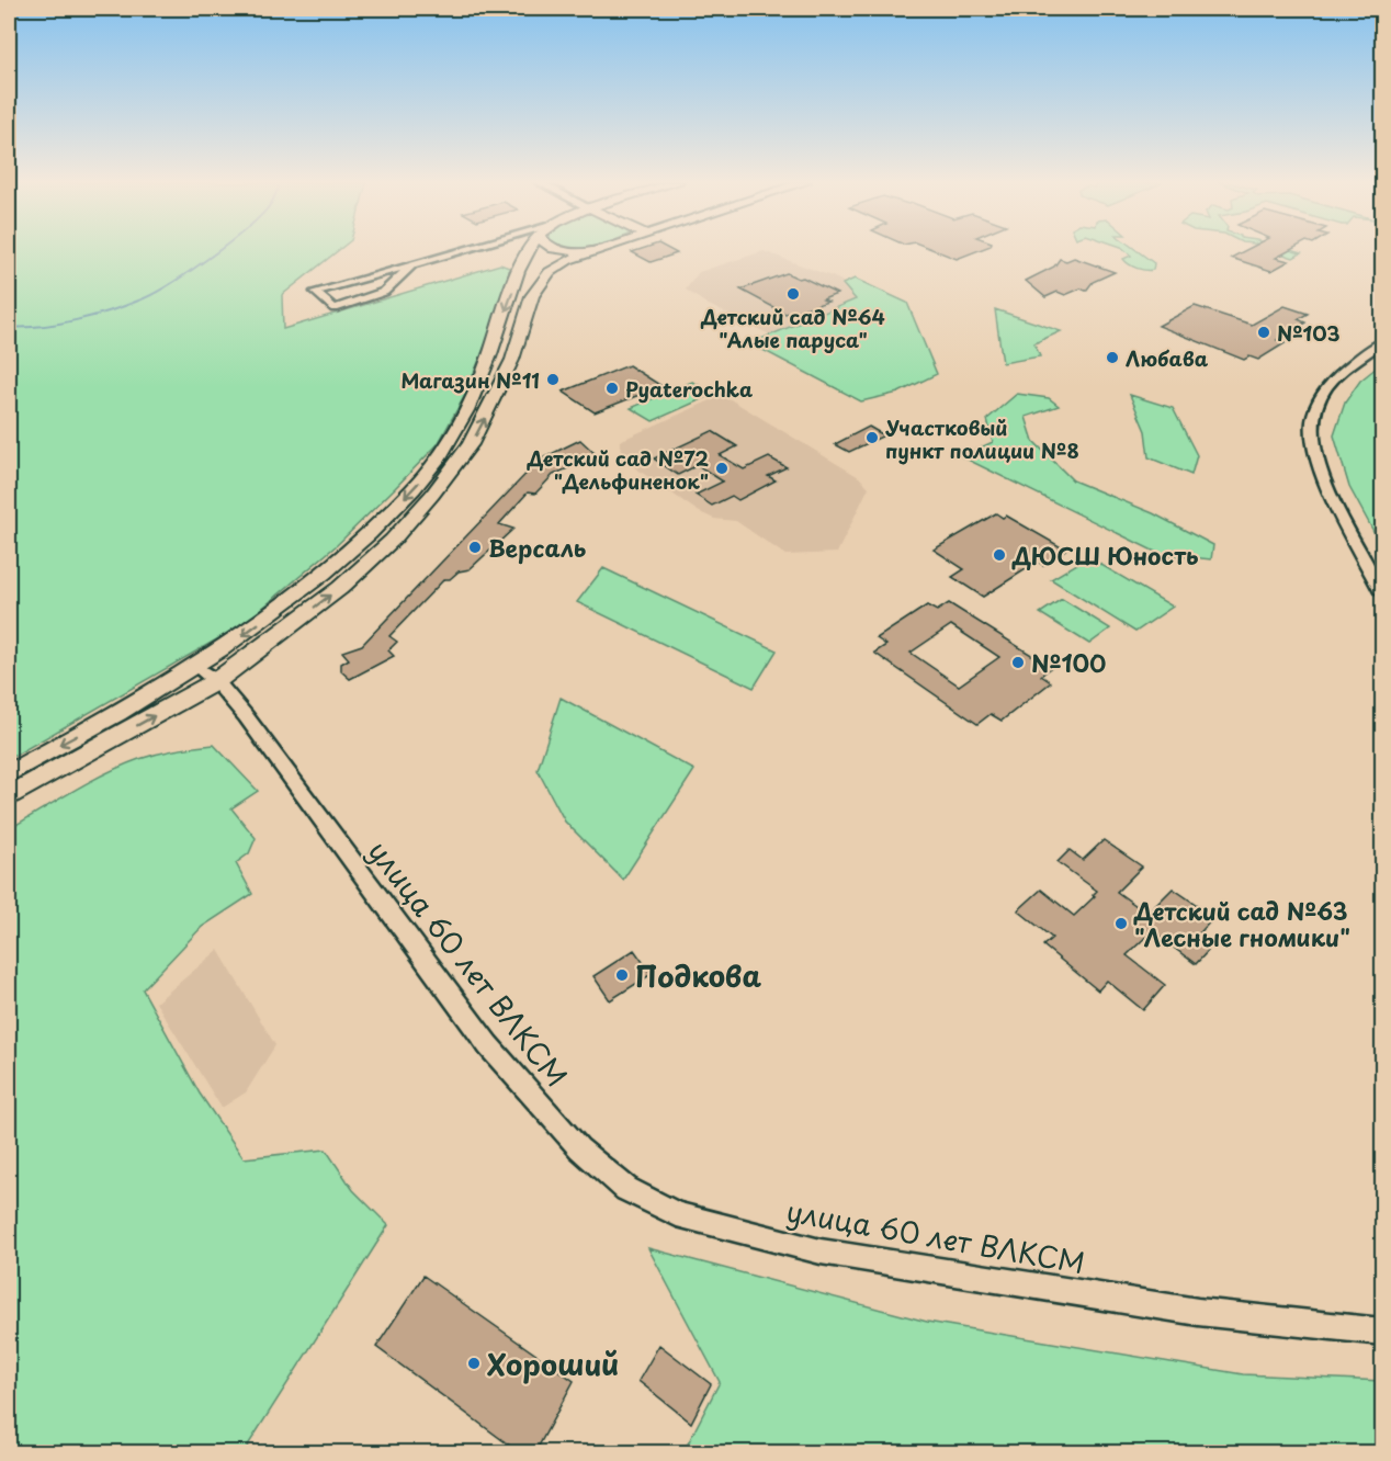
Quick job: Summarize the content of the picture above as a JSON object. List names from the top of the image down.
{
  "streets": {
    "street": ["улица 60 лет ВЛКСМ"]
  },
  "places": [
    "Детский сад №64 \"Алые паруса\"",
    "№103",
    "Любава",
    "Магазин №11",
    "Pyaterochka",
    "Участковый пункт полиции №8",
    "Детский сад №72 \"Дельфиненок\"",
    "Версаль",
    "ДЮСШ Юность",
    "№100",
    "Детский сад №63 \"Лесные гномики\"",
    "Подкова",
    "Хороший"
  ]
}
